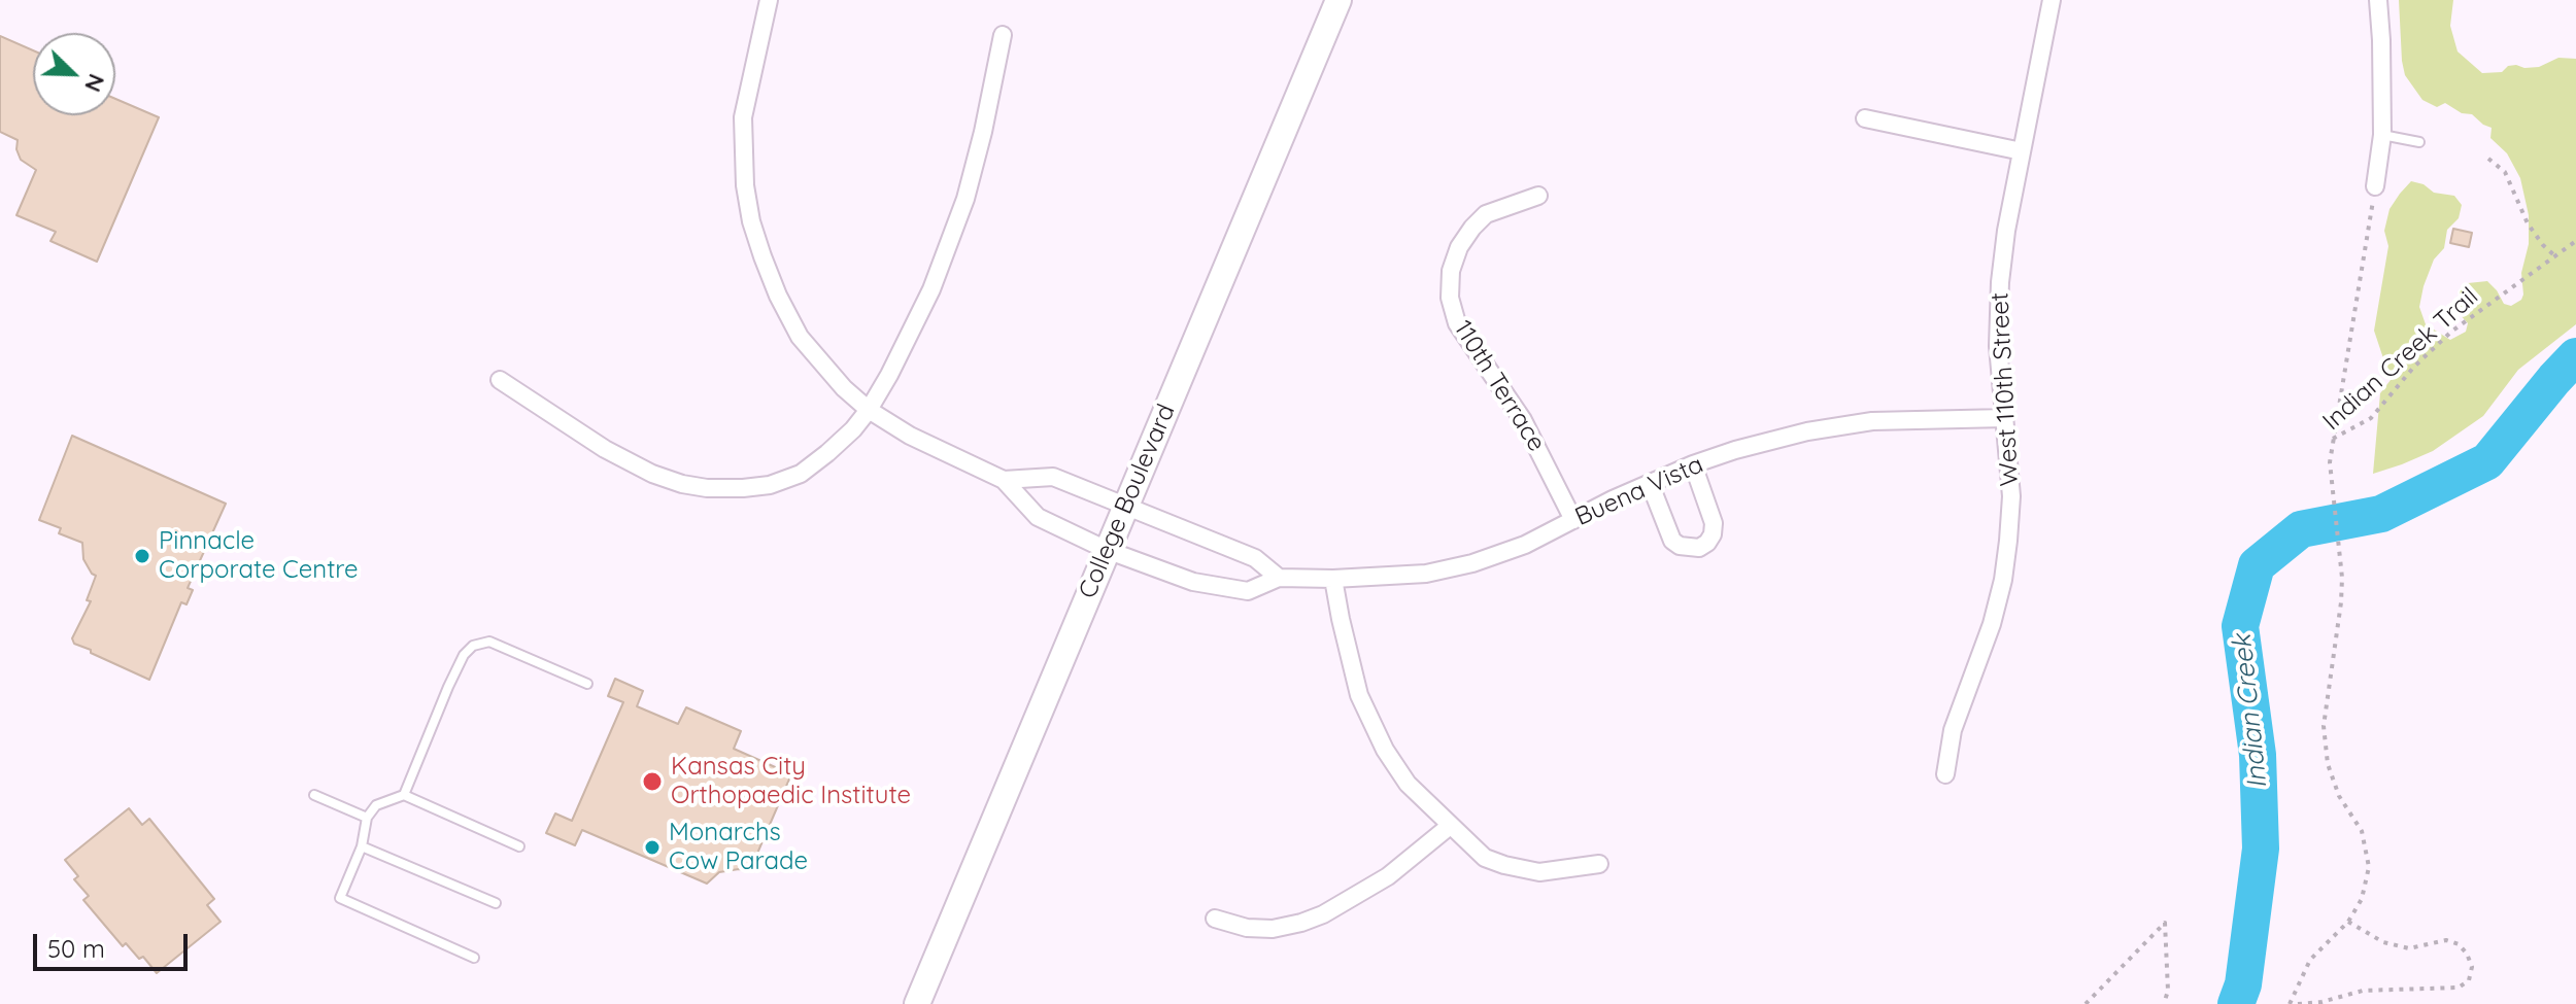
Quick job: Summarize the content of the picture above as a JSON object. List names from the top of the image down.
{
  "streets": {
    "main road": ["College Boulevard"],
    "street": ["110th Terrace", "West 110th Street", "Buena Vista"],
    "path": ["Indian Creek Trail"]
  },
  "crossings": [
    ["110th Terrace", "Buena Vista"],
    ["West 110th Street", "Buena Vista"],
    ["Buena Vista", "College Boulevard"]
  ],
  "water": ["Indian Creek"],
  "places": ["Pinnacle Corporate Centre", "Kansas City Orthopaedic Institute", "Monarchs Cow Parade"],
  "scale_bar": "50 m",
  "north": "bottom right"
}
